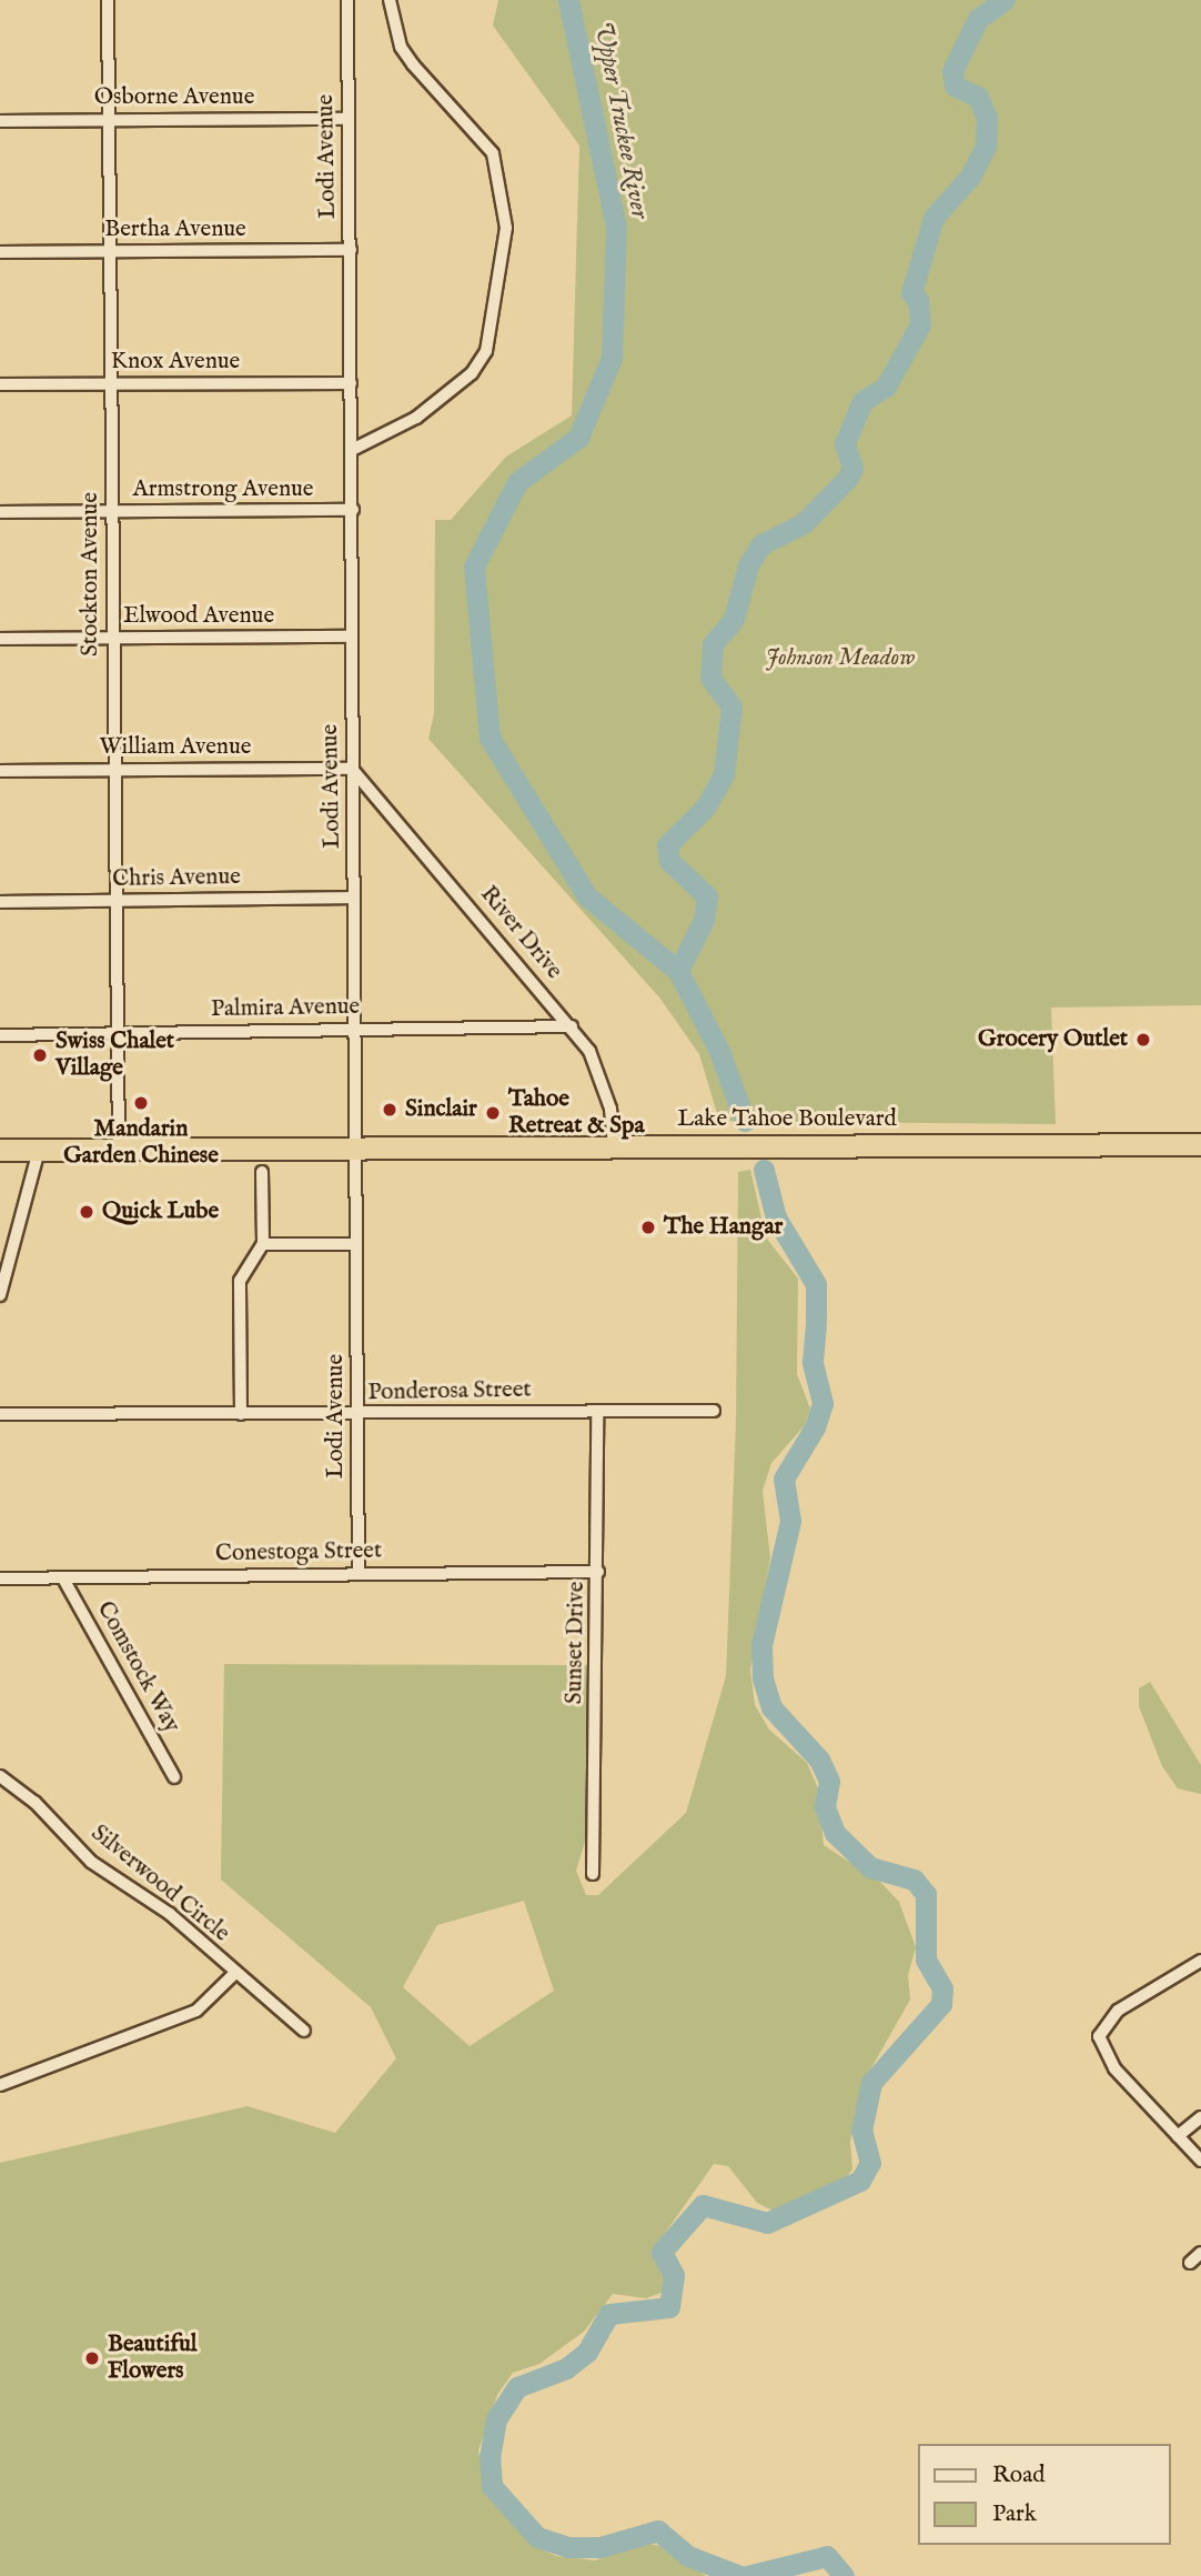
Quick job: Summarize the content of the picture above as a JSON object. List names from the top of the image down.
{
  "streets": {
    "highway": ["Lake Tahoe Boulevard"],
    "street": [
      "Osborne Avenue",
      "Lodi Avenue",
      "Bertha Avenue",
      "Knox Avenue",
      "Armstrong Avenue",
      "Stockton Avenue",
      "Elwood Avenue",
      "William Avenue",
      "Chris Avenue",
      "River Drive",
      "Palmira Avenue",
      "Ponderosa Street",
      "Conestoga Street",
      "Sunset Drive",
      "Comstock Way",
      "Silverwood Circle"
    ]
  },
  "crossings": [
    ["Osborne Avenue", "Lodi Avenue"],
    ["Osborne Avenue", "Stockton Avenue"],
    ["Lodi Avenue", "Bertha Avenue"],
    ["Lodi Avenue", "Knox Avenue"],
    ["Lodi Avenue", "Armstrong Avenue"],
    ["Lodi Avenue", "Elwood Avenue"],
    ["Lodi Avenue", "William Avenue"],
    ["Lodi Avenue", "Chris Avenue"],
    ["Lodi Avenue", "River Drive"],
    ["Lodi Avenue", "Palmira Avenue"],
    ["Lodi Avenue", "Lake Tahoe Boulevard"],
    ["Lodi Avenue", "Ponderosa Street"],
    ["Lodi Avenue", "Conestoga Street"],
    ["Bertha Avenue", "Stockton Avenue"],
    ["Knox Avenue", "Stockton Avenue"],
    ["Armstrong Avenue", "Stockton Avenue"],
    ["Stockton Avenue", "Elwood Avenue"],
    ["Stockton Avenue", "William Avenue"],
    ["Stockton Avenue", "Chris Avenue"],
    ["Stockton Avenue", "Palmira Avenue"],
    ["Stockton Avenue", "Lake Tahoe Boulevard"],
    ["William Avenue", "River Drive"],
    ["River Drive", "Palmira Avenue"],
    ["River Drive", "Lake Tahoe Boulevard"],
    ["Ponderosa Street", "Sunset Drive"],
    ["Conestoga Street", "Sunset Drive"],
    ["Conestoga Street", "Comstock Way"]
  ],
  "water": ["Upper Truckee River"],
  "parks": ["Johnson Meadow"],
  "places": [
    "Grocery Outlet",
    "Swiss Chalet Village",
    "Mandarin Garden Chinese",
    "Sinclair",
    "Tahoe Retreat & Spa",
    "Quick Lube",
    "The Hangar",
    "Beautiful Flowers"
  ],
  "legend": ["Road", "Park"]
}
